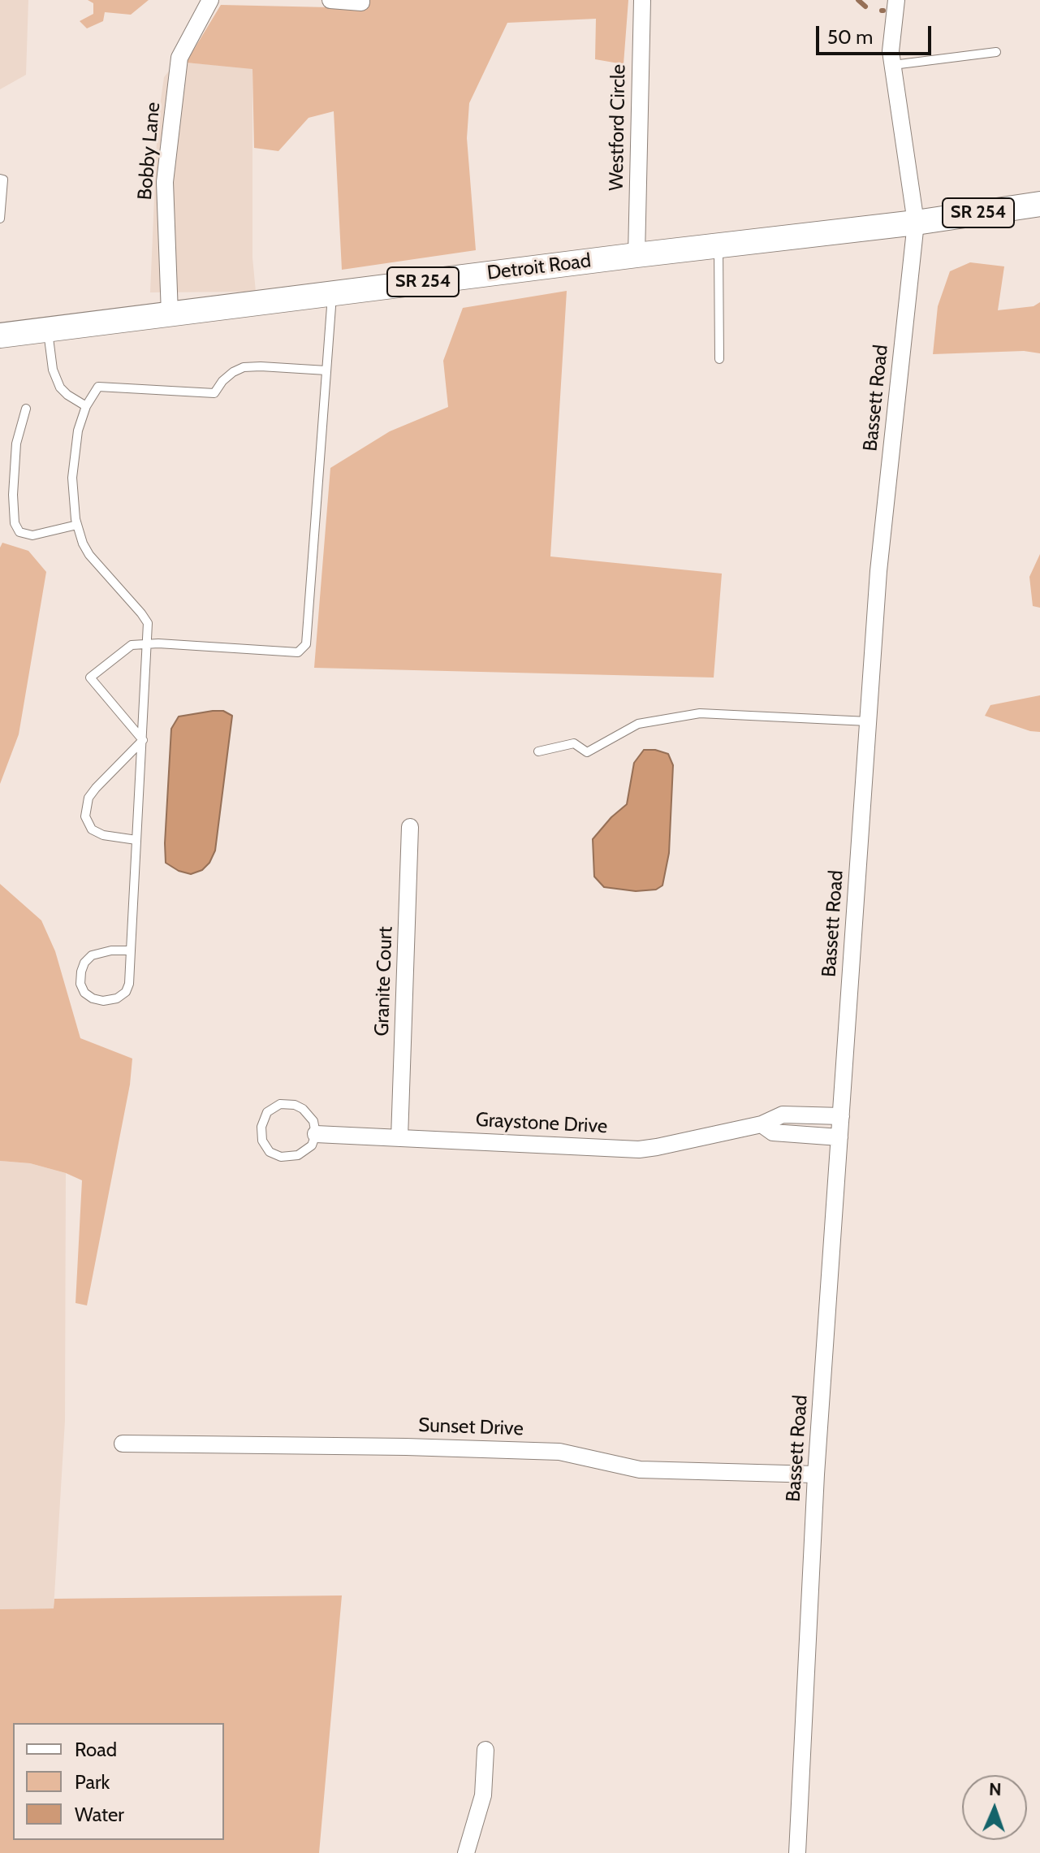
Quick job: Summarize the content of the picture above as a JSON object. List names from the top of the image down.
{
  "streets": {
    "main road": ["SR 254", "Detroit Road"],
    "street": [
      "Westford Circle",
      "Bobby Lane",
      "Bassett Road",
      "Granite Court",
      "Graystone Drive",
      "Sunset Drive"
    ]
  },
  "crossings": [
    ["Westford Circle", "Detroit Road"],
    ["Bobby Lane", "Detroit Road"],
    ["Detroit Road", "Bassett Road"],
    ["Bassett Road", "Graystone Drive"],
    ["Bassett Road", "Sunset Drive"],
    ["Granite Court", "Graystone Drive"]
  ],
  "legend": ["Road", "Park", "Water"],
  "scale_bar": "50 m",
  "north": "top"
}
